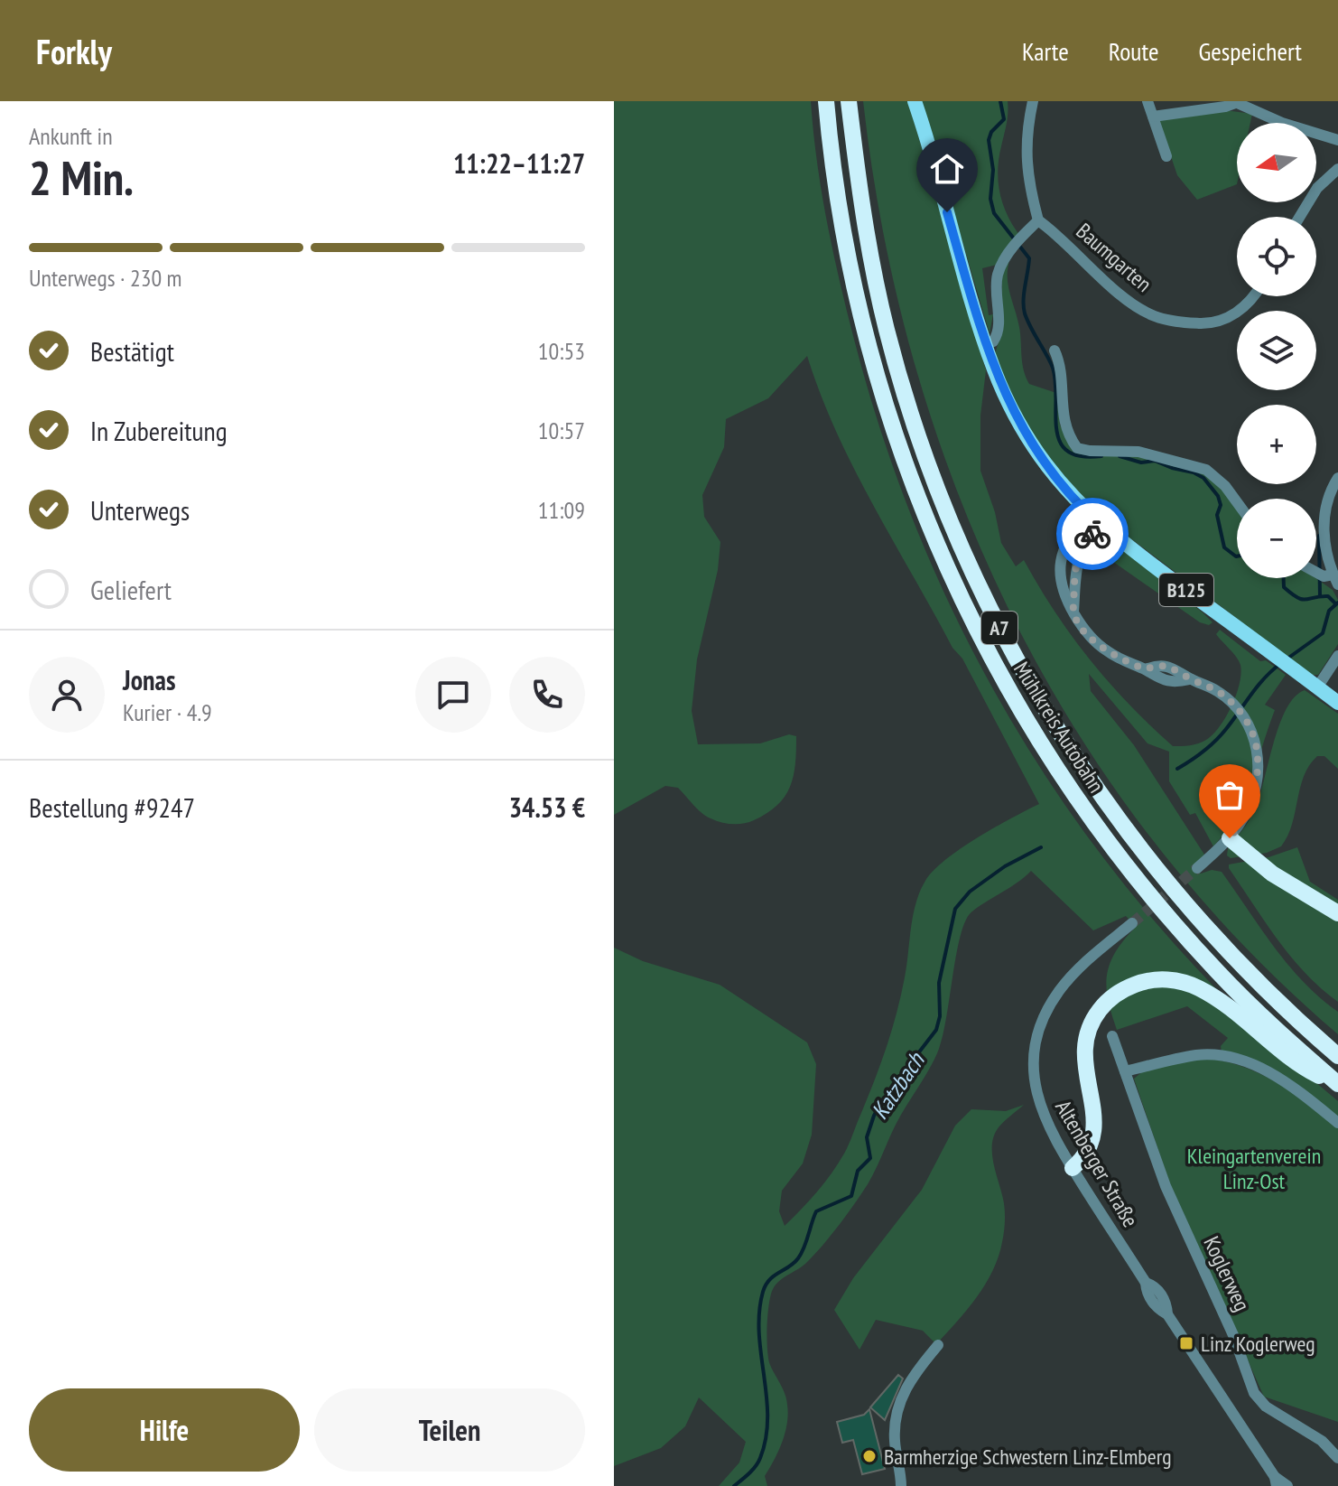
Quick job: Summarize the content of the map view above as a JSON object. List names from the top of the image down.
{
  "streets": {
    "highway": ["A7", "Mühlkreis Autobahn"],
    "main road": ["B125"],
    "street": ["Baumgarten", "Altenberger Straße", "Koglerweg"]
  },
  "water": ["Katzbach"],
  "parks": ["Kleingartenverein Linz-Ost"],
  "places": {
    "transit": ["Linz Koglerweg"],
    "other": ["Barmherzige Schwestern Linz-Elmberg"]
  },
  "north": "left",
  "page": {
    "header": "Forkly",
    "nav": ["Karte", "Route", "Gespeichert"],
    "heading": ["2 Min.", "Ankunft in", "11:22–11:27"],
    "panel": [
      "Jonas",
      "Kurier · 4.9",
      "Bestellung #9247",
      "34.53 €"
    ],
    "map_buttons": ["+", "−"],
    "bar": "Unterwegs · 230 m",
    "list": [
      ["Bestätigt", "10:53"],
      ["In Zubereitung", "10:57"],
      ["Unterwegs", "11:09"],
      "Geliefert"
    ],
    "buttons": ["Hilfe", "Teilen"]
  }
}
